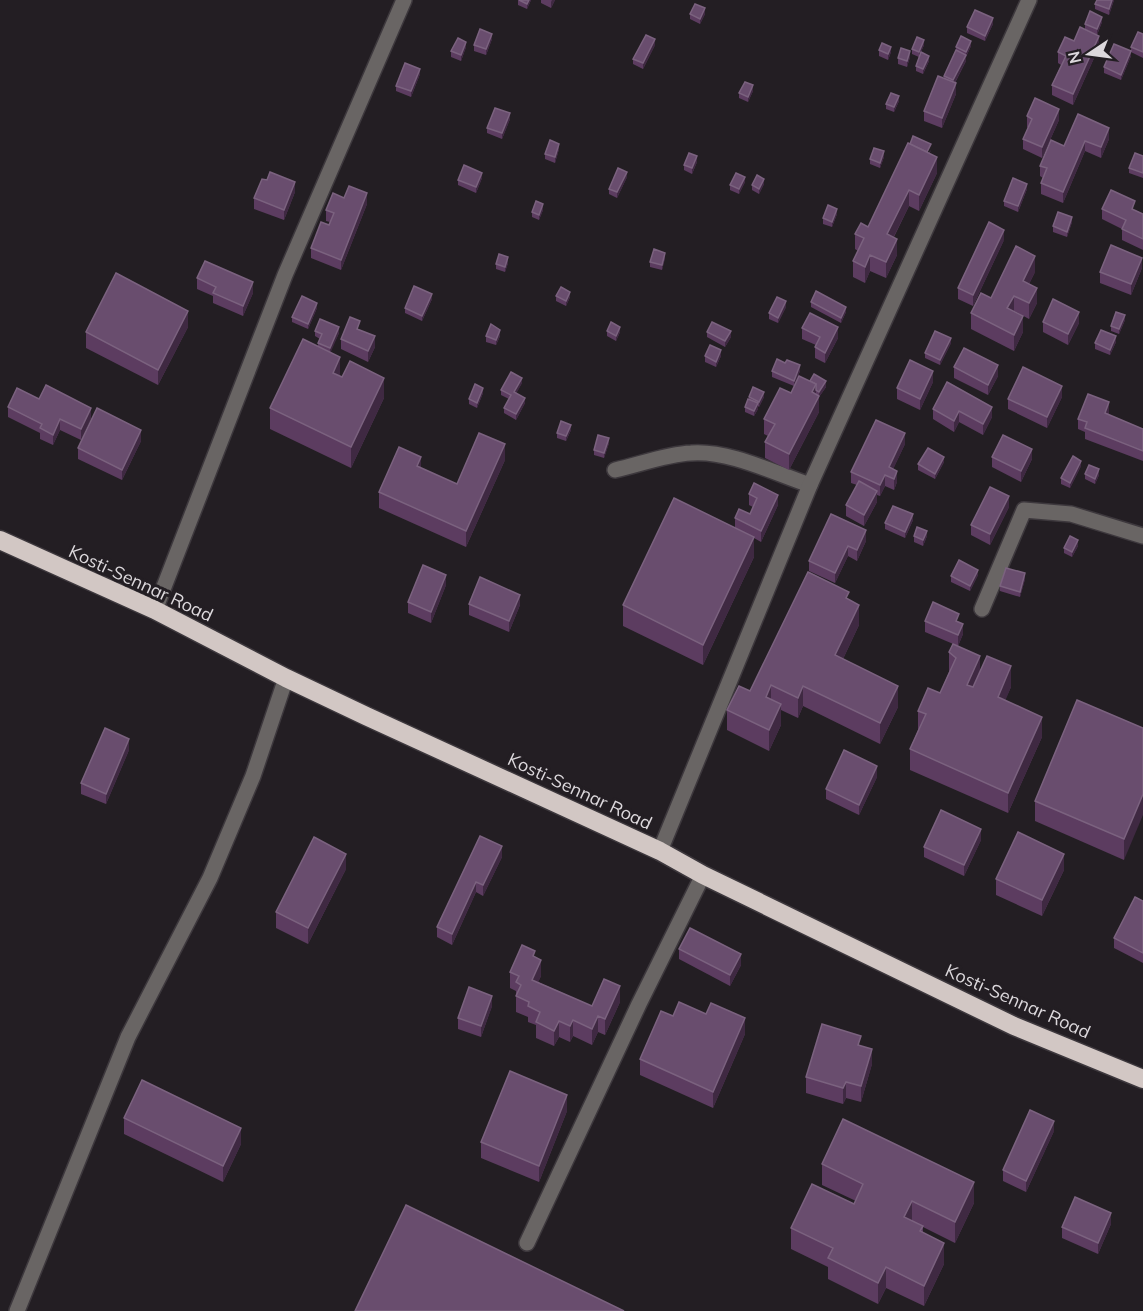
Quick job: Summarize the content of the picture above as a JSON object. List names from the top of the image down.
{
  "streets": {
    "highway": ["Kosti-Sennar Road"]
  },
  "north": "left"
}
